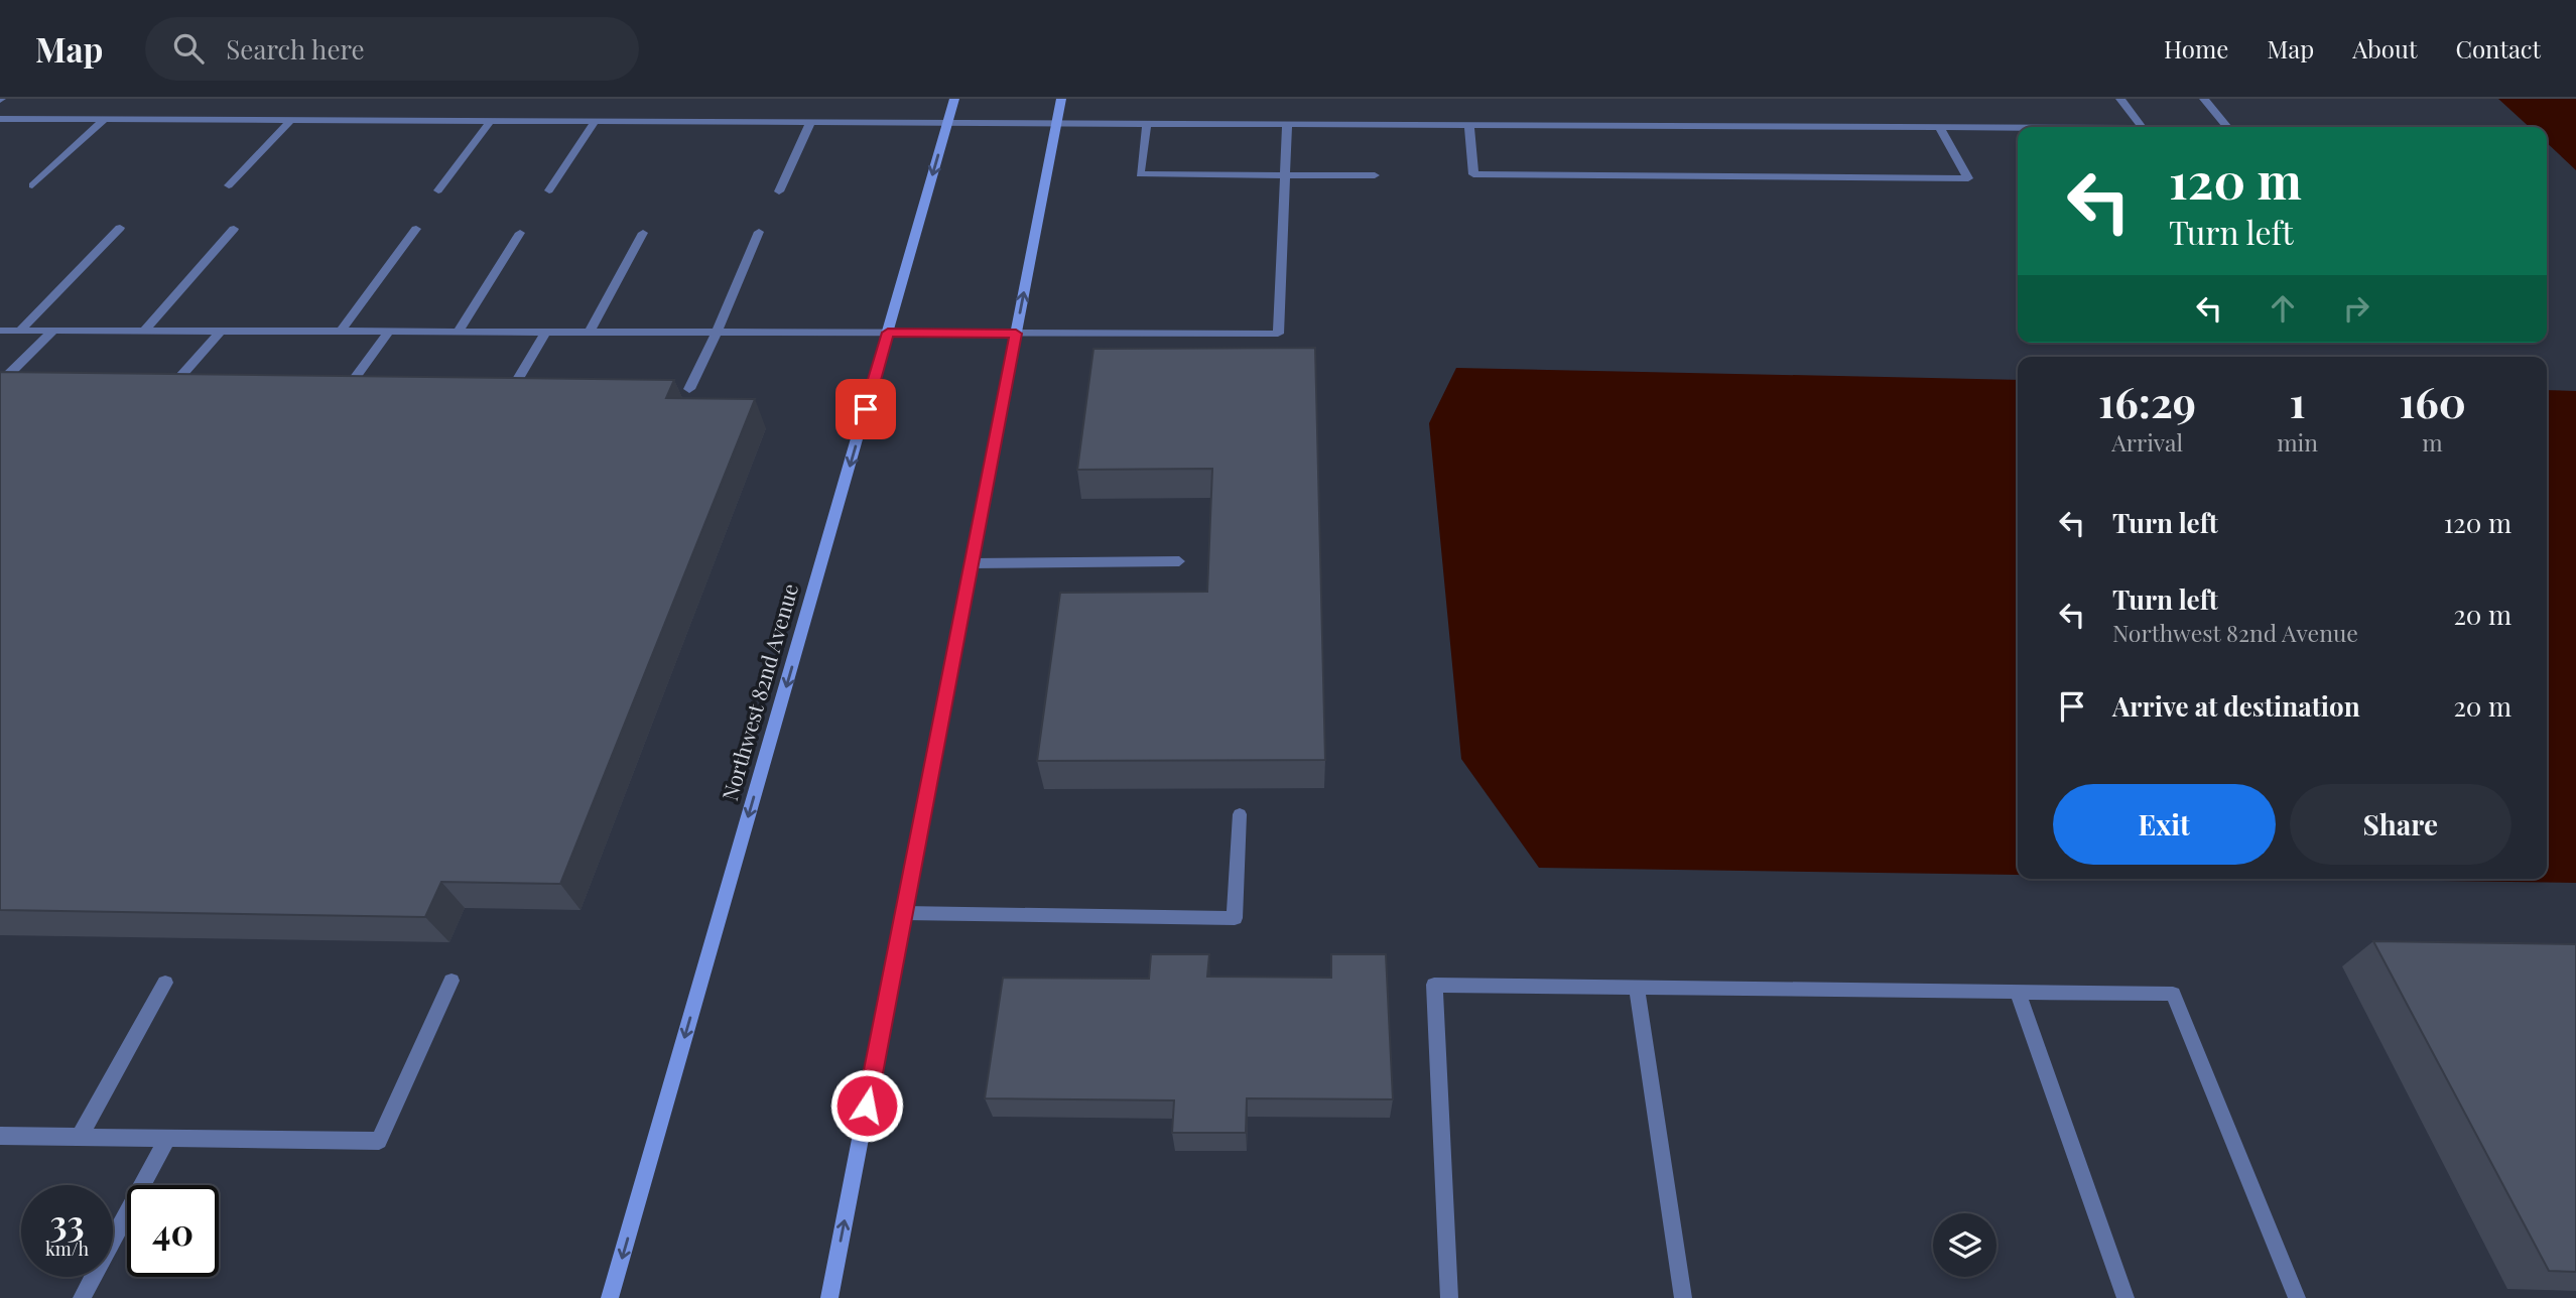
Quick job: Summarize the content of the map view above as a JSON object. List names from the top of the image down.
{
  "streets": {
    "street": ["Northwest 82nd Avenue"]
  },
  "one_way": ["Northwest 82nd Avenue"],
  "page": {
    "header": "Map",
    "search": "Search here",
    "nav": [
      "Home",
      "Map",
      "About",
      "Contact"
    ],
    "turn": ["120 m", "Turn left"],
    "eta": [
      "16:29",
      "Arrival",
      "1",
      "min",
      "160",
      "m"
    ],
    "list": [
      {
        "name": "Turn left",
        "value": "120 m"
      },
      {
        "name": "Turn left",
        "note": "Northwest 82nd Avenue",
        "value": "20 m"
      },
      {
        "name": "Arrive at destination",
        "value": "20 m"
      }
    ],
    "buttons": ["Exit", "Share"],
    "speed": "33 km/h",
    "limit": "40"
  }
}
